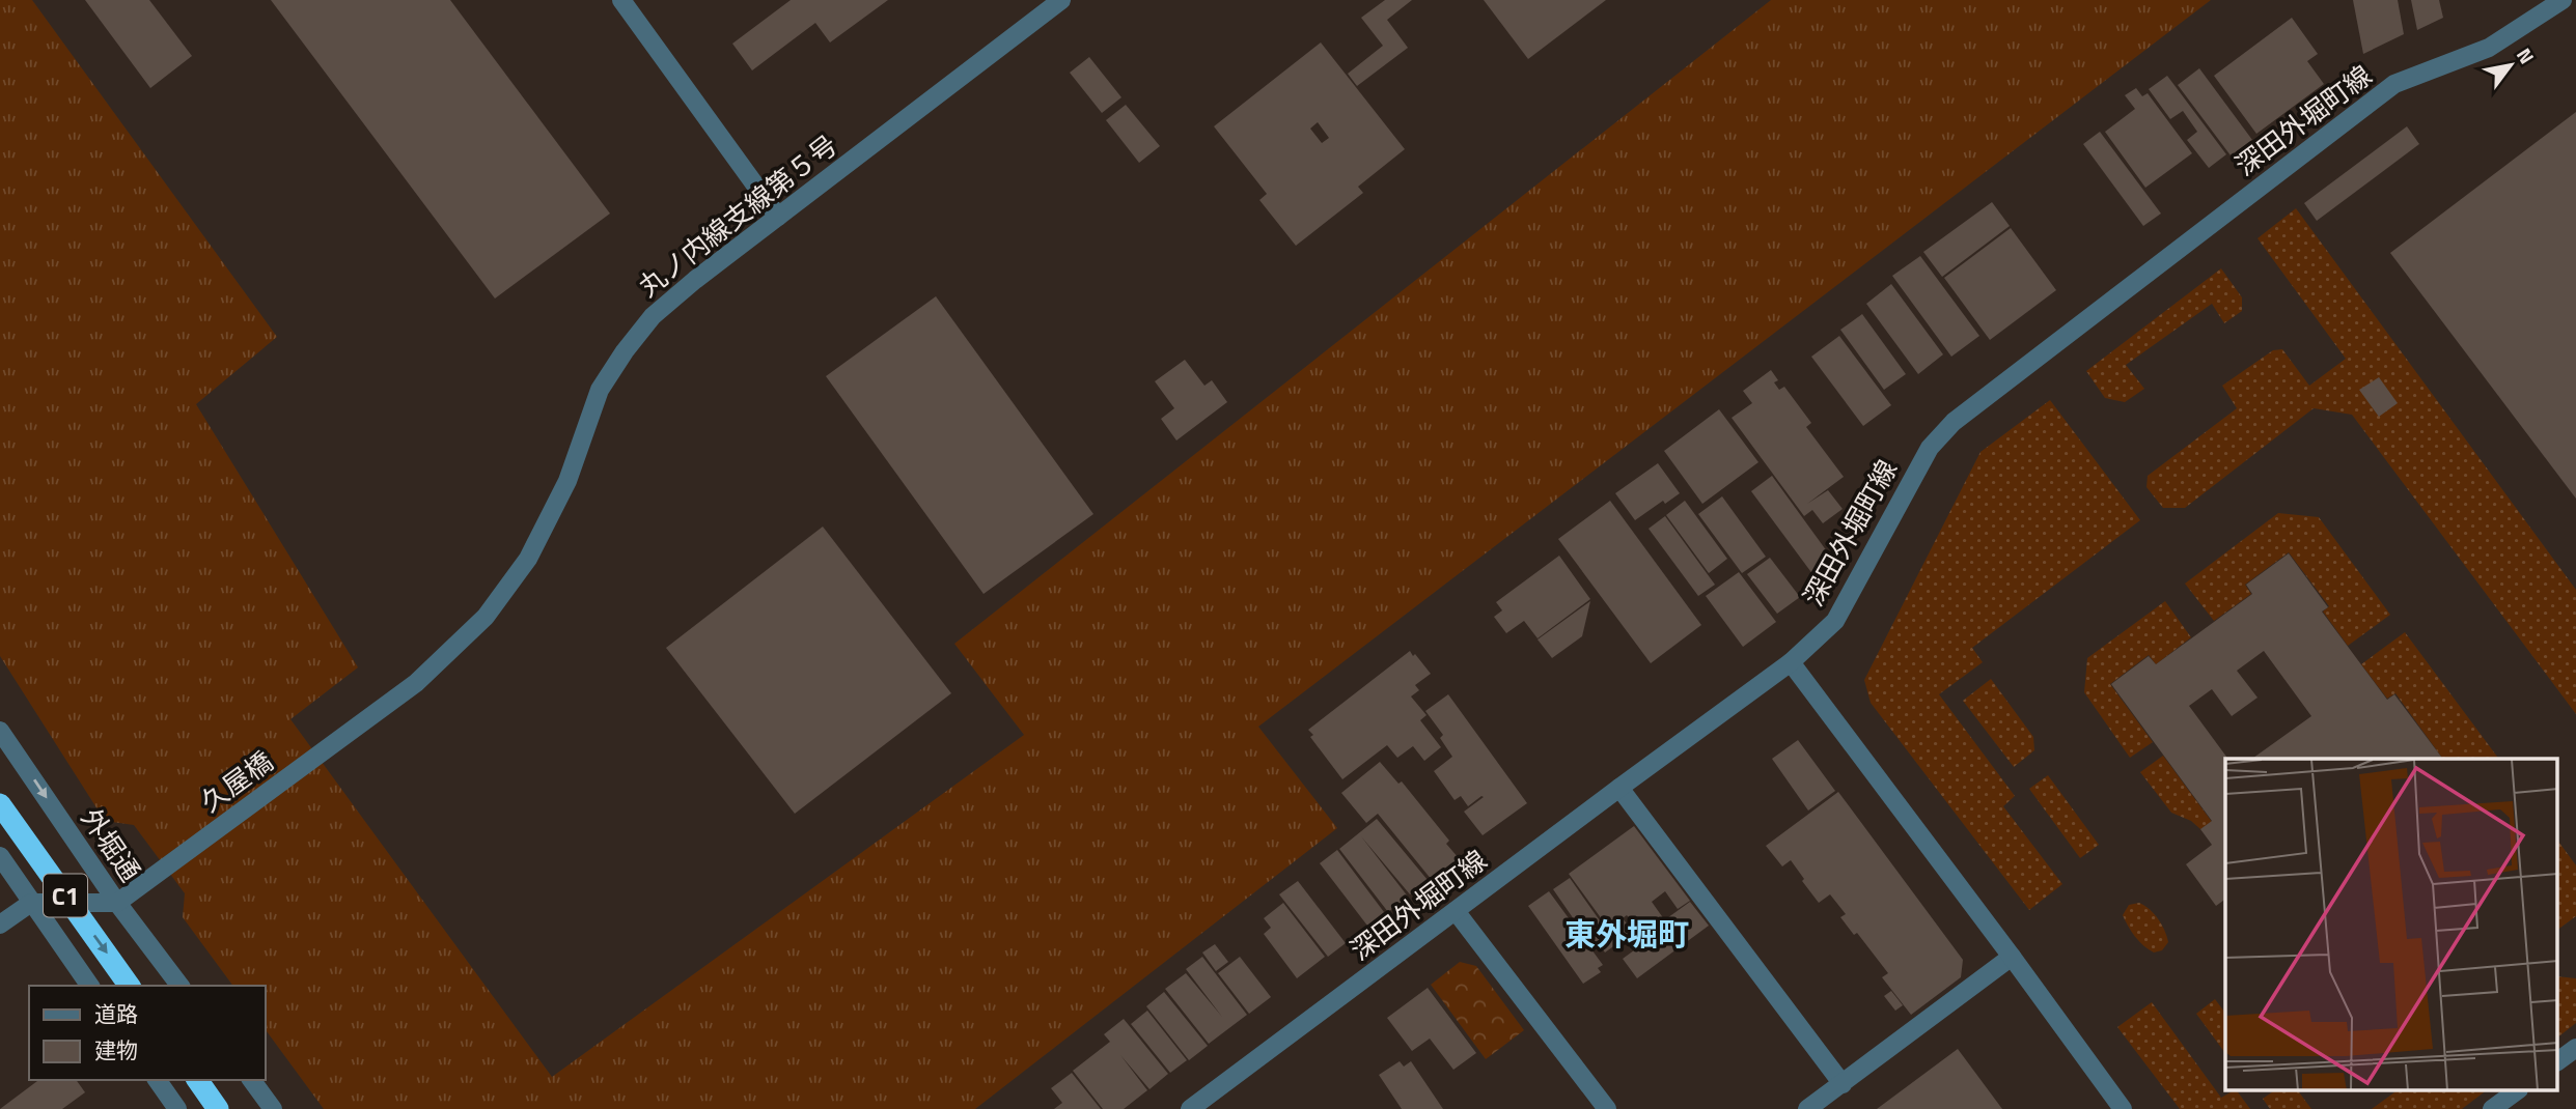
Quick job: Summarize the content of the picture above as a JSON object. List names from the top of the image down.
{
  "streets": {
    "highway": ["C1"],
    "street": [
      "深田外堀町線",
      "丸ノ内線支線第５号",
      "久屋橋",
      "外堀通"
    ]
  },
  "crossings": [
    ["丸ノ内線支線第５号", "久屋橋"],
    ["久屋橋", "外堀通"]
  ],
  "districts": ["東外堀町"],
  "legend": ["道路", "建物"],
  "north": "top right"
}
